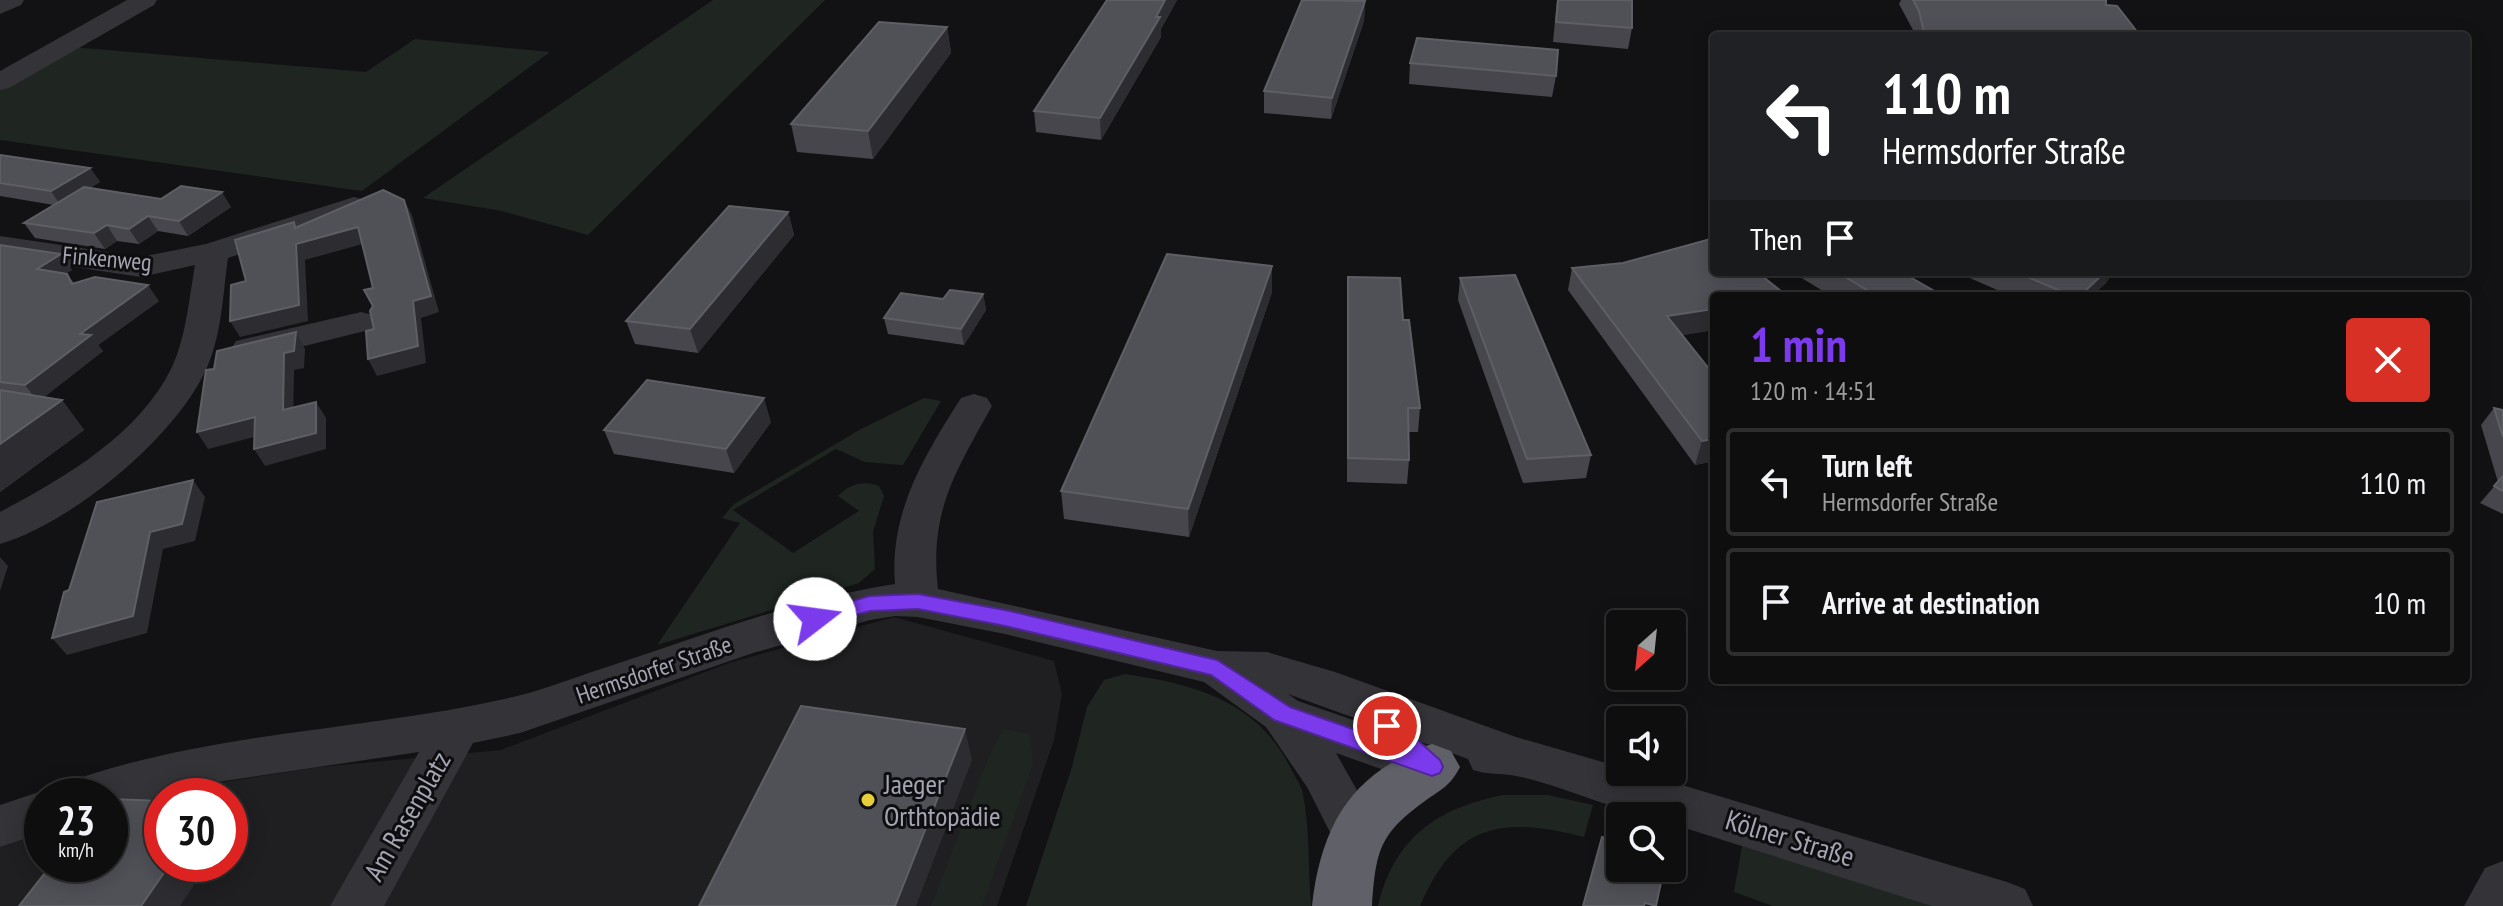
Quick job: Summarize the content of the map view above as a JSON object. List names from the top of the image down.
{
  "streets": {
    "street": [
      "Finkenweg",
      "Hermsdorfer Straße",
      "Am Rasenplatz",
      "Kölner Straße"
    ]
  },
  "crossings": [
    ["Hermsdorfer Straße", "Am Rasenplatz"],
    ["Hermsdorfer Straße", "Kölner Straße"]
  ],
  "places": ["Jaeger Orthtopädie"],
  "north": "bottom left",
  "page": {
    "turn": ["110 m", "Hermsdorfer Straße"],
    "then": "Then",
    "heading": ["1 min", "120 m · 14:51"],
    "list": [
      {
        "name": "Turn left",
        "note": "Hermsdorfer Straße",
        "value": "110 m"
      },
      {
        "name": "Arrive at destination",
        "value": "10 m"
      }
    ],
    "speed": "23 km/h",
    "limit": "30"
  }
}
